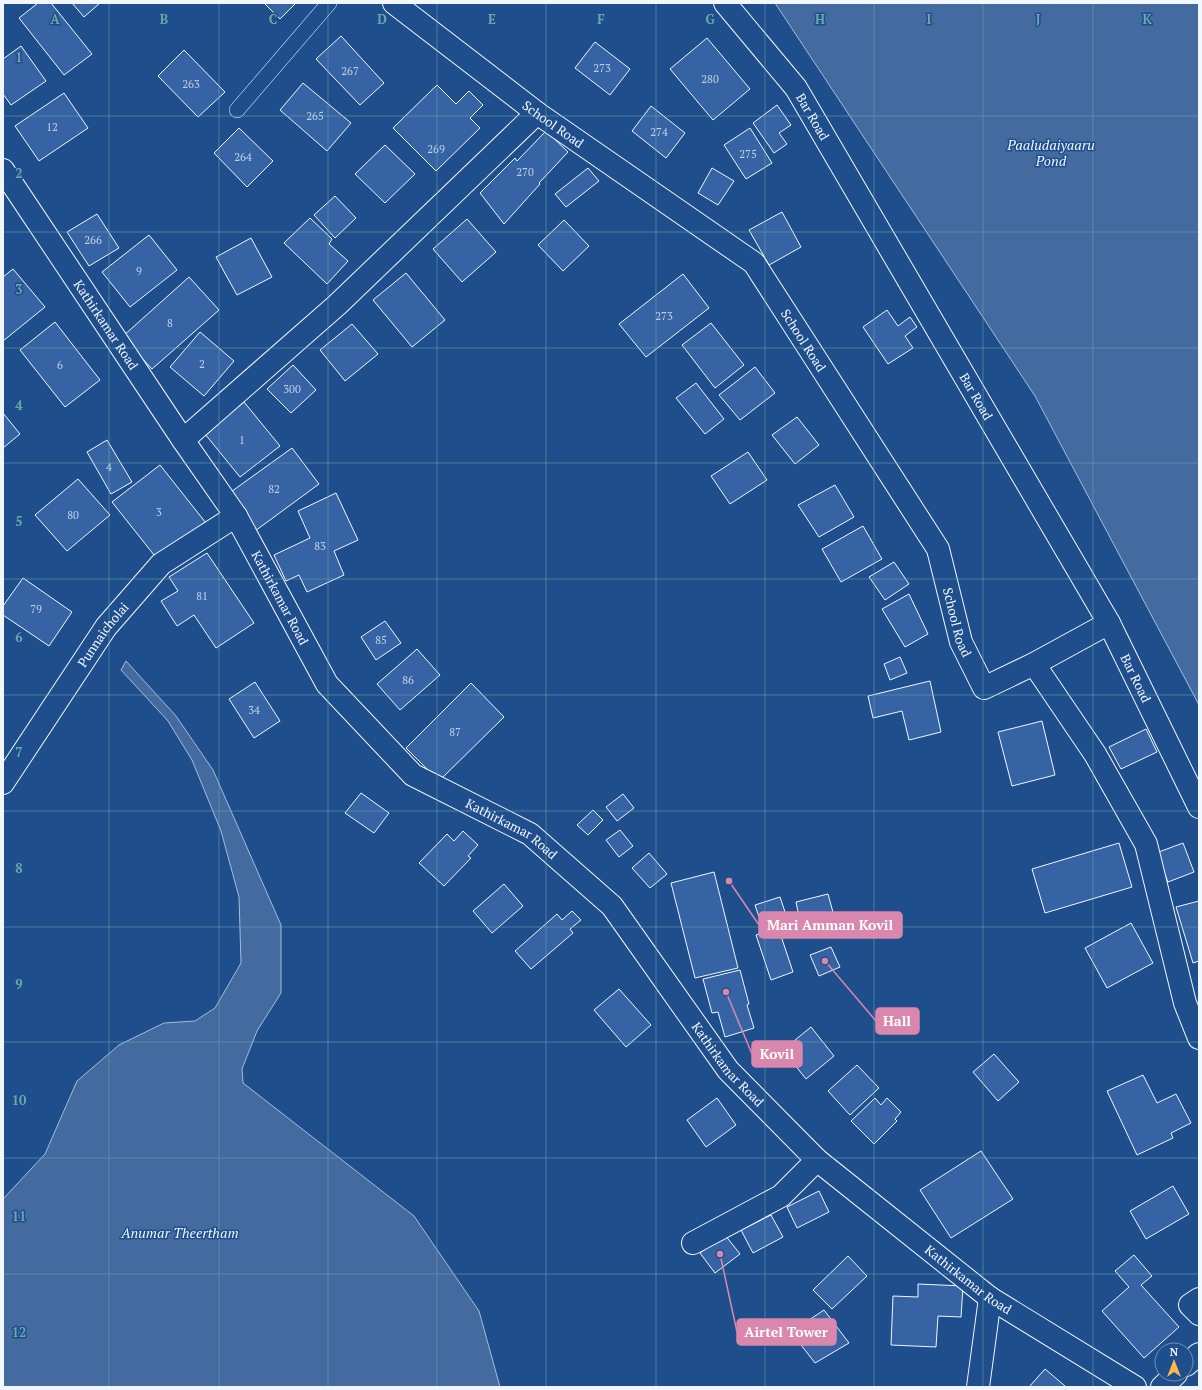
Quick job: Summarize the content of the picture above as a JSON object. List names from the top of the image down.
{
  "streets": {
    "street": [
      "Bar Road",
      "School Road",
      "Kathirkamar Road",
      "Punnaicholai"
    ]
  },
  "crossings": [
    ["Bar Road", "School Road"],
    ["Kathirkamar Road", "Punnaicholai"]
  ],
  "water": ["Paaludaiyaaru Pond", "Anumar Theertham"],
  "places": [
    "Mari Amman Kovil",
    "Hall",
    "Kovil",
    "Airtel Tower"
  ],
  "house_numbers": [
    "273",
    "267",
    "280",
    "263",
    "265",
    "12",
    "274",
    "269",
    "275",
    "264",
    "270",
    "266",
    "9",
    "273",
    "8",
    "2",
    "6",
    "300",
    "1",
    "4",
    "82",
    "3",
    "80",
    "83",
    "81",
    "79",
    "85",
    "86",
    "34",
    "87"
  ],
  "north": "top",
  "grid": {
    "columns": [
      "A",
      "B",
      "C",
      "D",
      "E",
      "F",
      "G",
      "H",
      "I",
      "J",
      "K"
    ],
    "rows": [
      "1",
      "2",
      "3",
      "4",
      "5",
      "6",
      "7",
      "8",
      "9",
      "10",
      "11",
      "12"
    ]
  }
}
